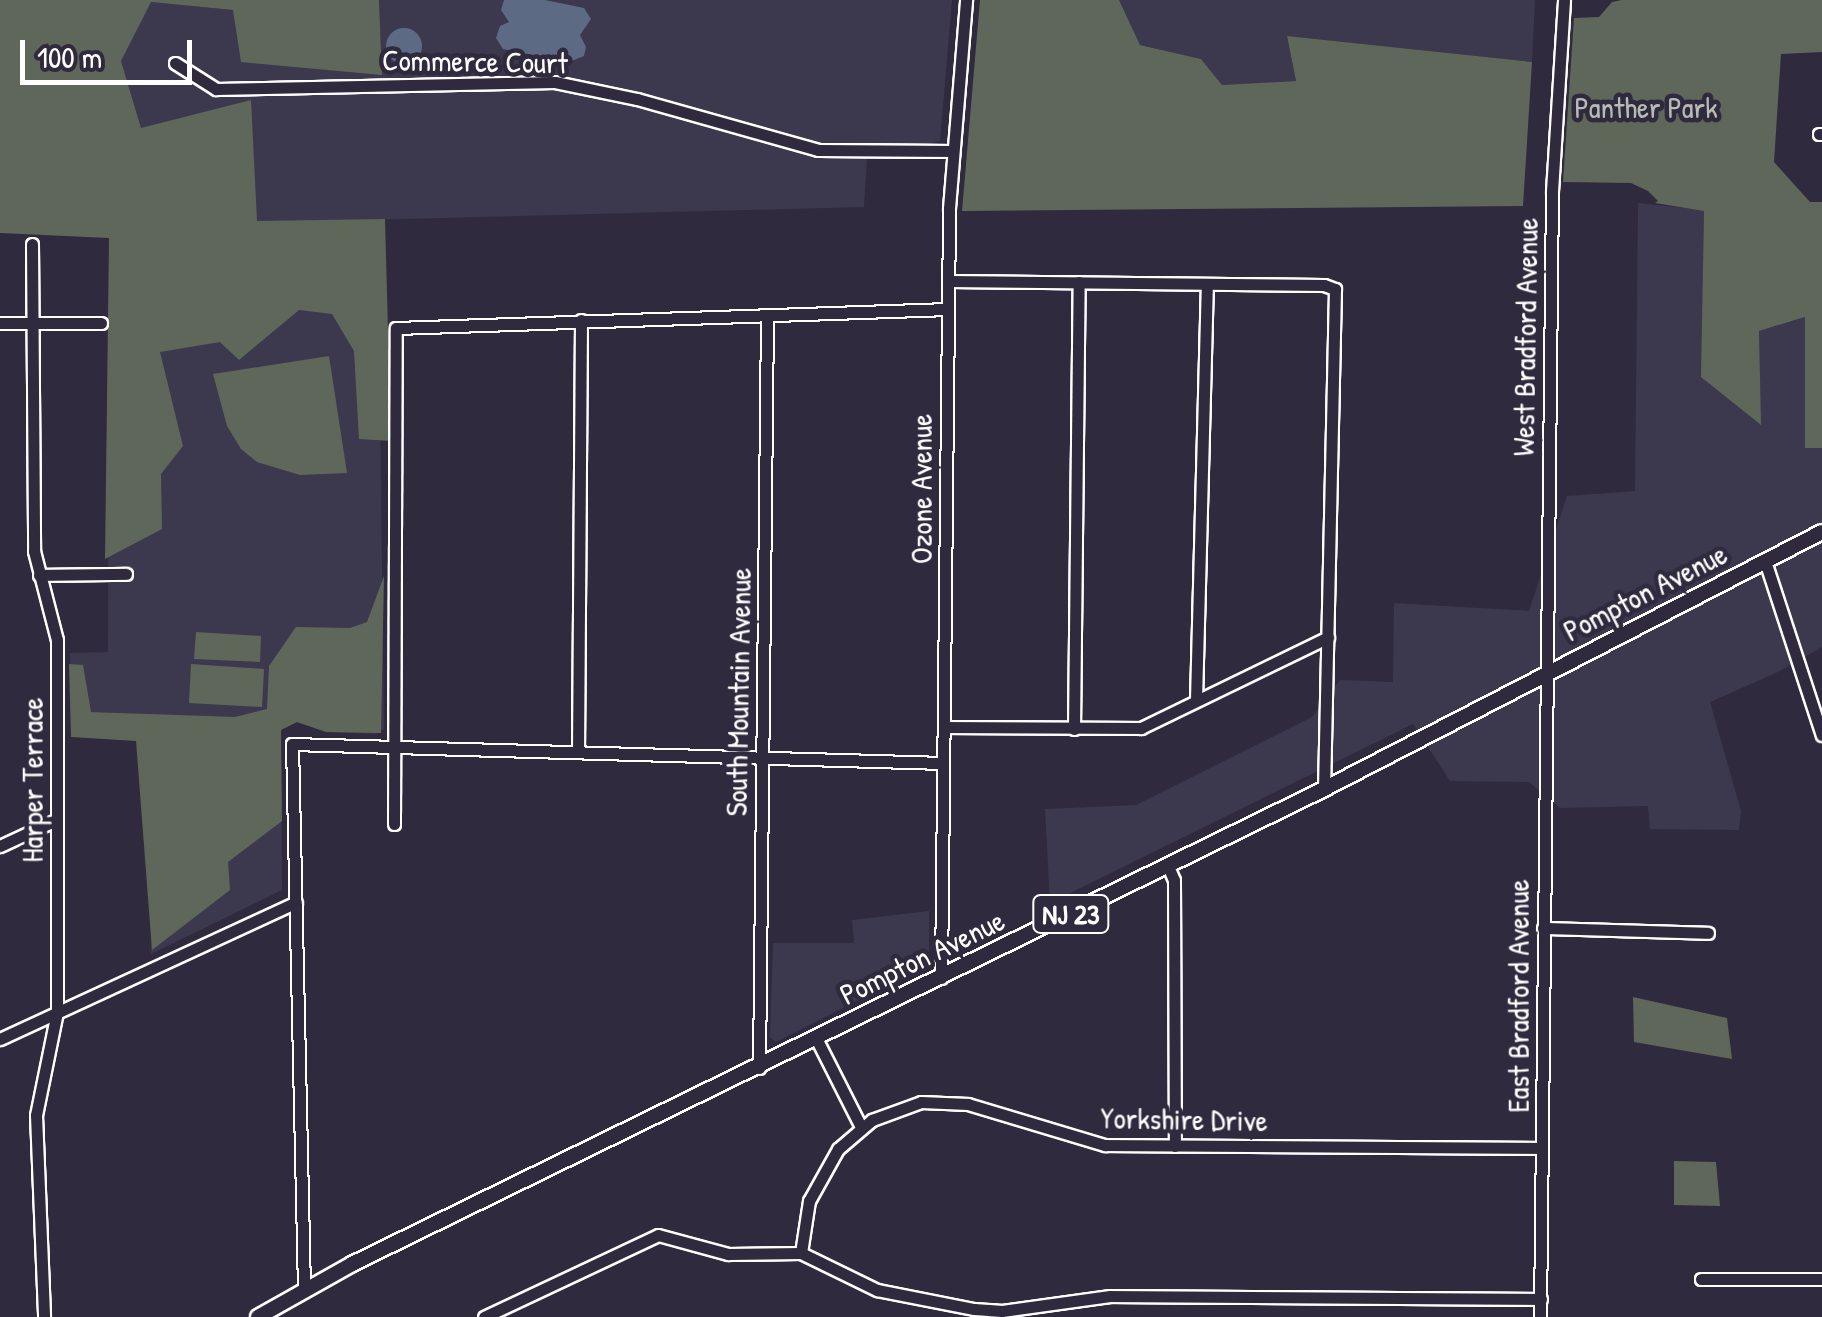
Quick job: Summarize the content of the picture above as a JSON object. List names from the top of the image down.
{
  "streets": {
    "main road": ["Pompton Avenue", "NJ 23"],
    "street": [
      "Commerce Court",
      "West Bradford Avenue",
      "Ozone Avenue",
      "South Mountain Avenue",
      "Harper Terrace",
      "East Bradford Avenue",
      "Yorkshire Drive"
    ]
  },
  "crossings": [
    ["Commerce Court", "Ozone Avenue"],
    ["West Bradford Avenue", "Pompton Avenue"],
    ["West Bradford Avenue", "East Bradford Avenue"],
    ["Ozone Avenue", "Pompton Avenue"],
    ["Pompton Avenue", "South Mountain Avenue"],
    ["Pompton Avenue", "East Bradford Avenue"],
    ["East Bradford Avenue", "Yorkshire Drive"]
  ],
  "parks": ["Panther Park"],
  "scale_bar": "100 m"
}
